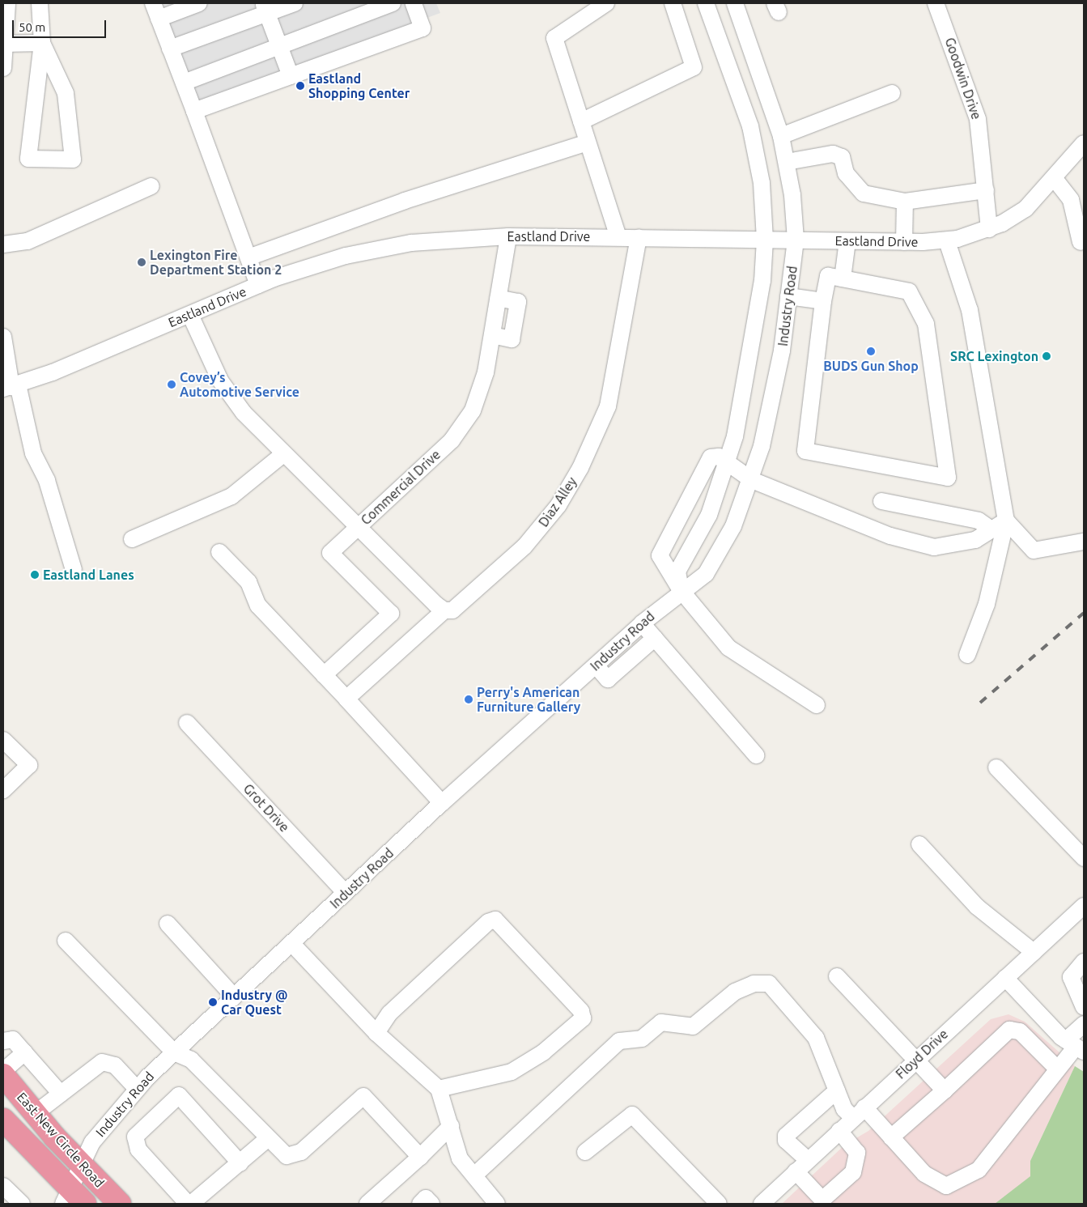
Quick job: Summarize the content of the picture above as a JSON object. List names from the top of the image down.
{
  "streets": {
    "highway": ["East New Circle Road"],
    "street": [
      "Goodwin Drive",
      "Eastland Drive",
      "Industry Road",
      "Commercial Drive",
      "Diaz Alley",
      "Grot Drive",
      "Floyd Drive"
    ]
  },
  "crossings": [
    ["Goodwin Drive", "Eastland Drive"],
    ["Eastland Drive", "Industry Road"],
    ["Eastland Drive", "Commercial Drive"],
    ["Eastland Drive", "Diaz Alley"],
    ["Industry Road", "Grot Drive"],
    ["Industry Road", "East New Circle Road"]
  ],
  "places": [
    "Eastland Shopping Center",
    "Lexington Fire Department Station 2",
    "BUDS Gun Shop",
    "SRC Lexington",
    "Covey’s Automotive Service",
    "Eastland Lanes",
    "Perry's American Furniture Gallery",
    "Industry @ Car Quest"
  ],
  "scale_bar": "50 m"
}
